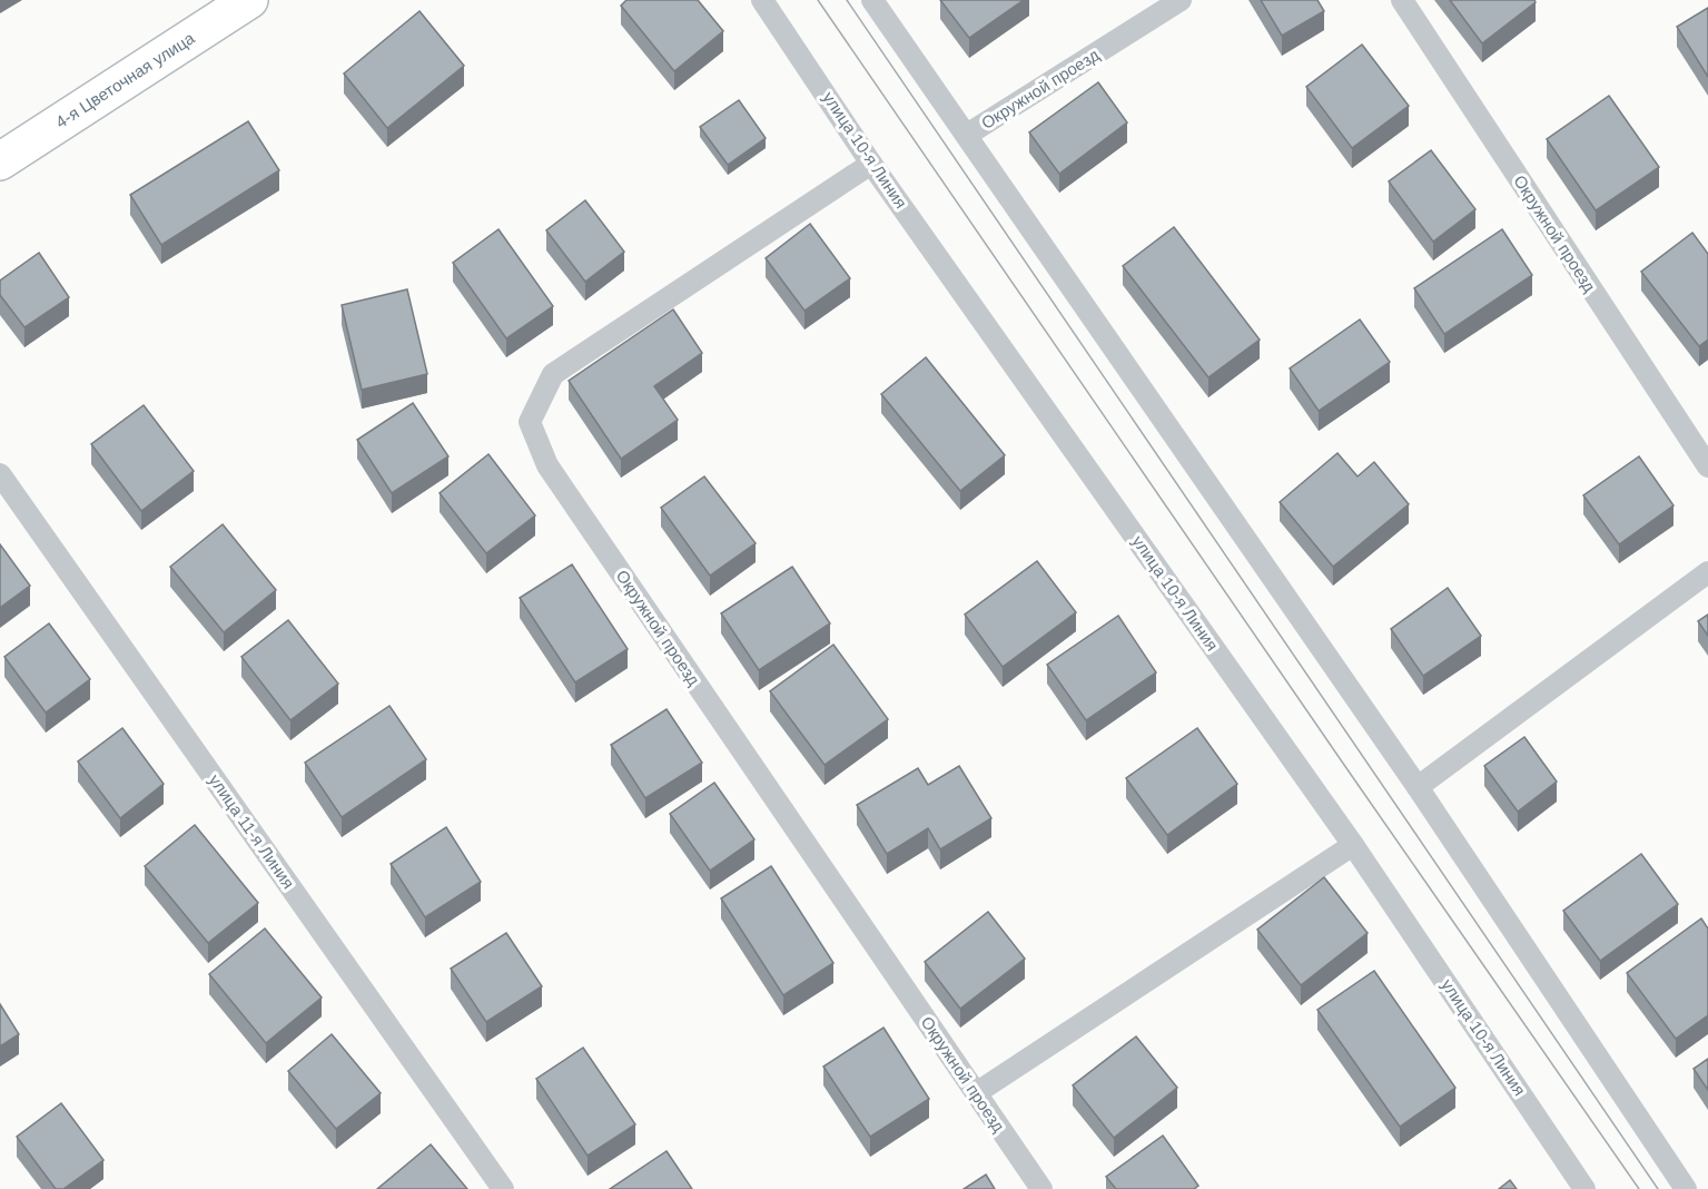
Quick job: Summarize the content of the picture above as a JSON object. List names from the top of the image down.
{
  "streets": {
    "street": ["4-я Цветочная улица"],
    "lane": ["Окружной проезд", "улица 10-я Линия", "улица 11-я Линия"]
  },
  "crossings": [
    ["Окружной проезд", "улица 10-я Линия"]
  ]
}
